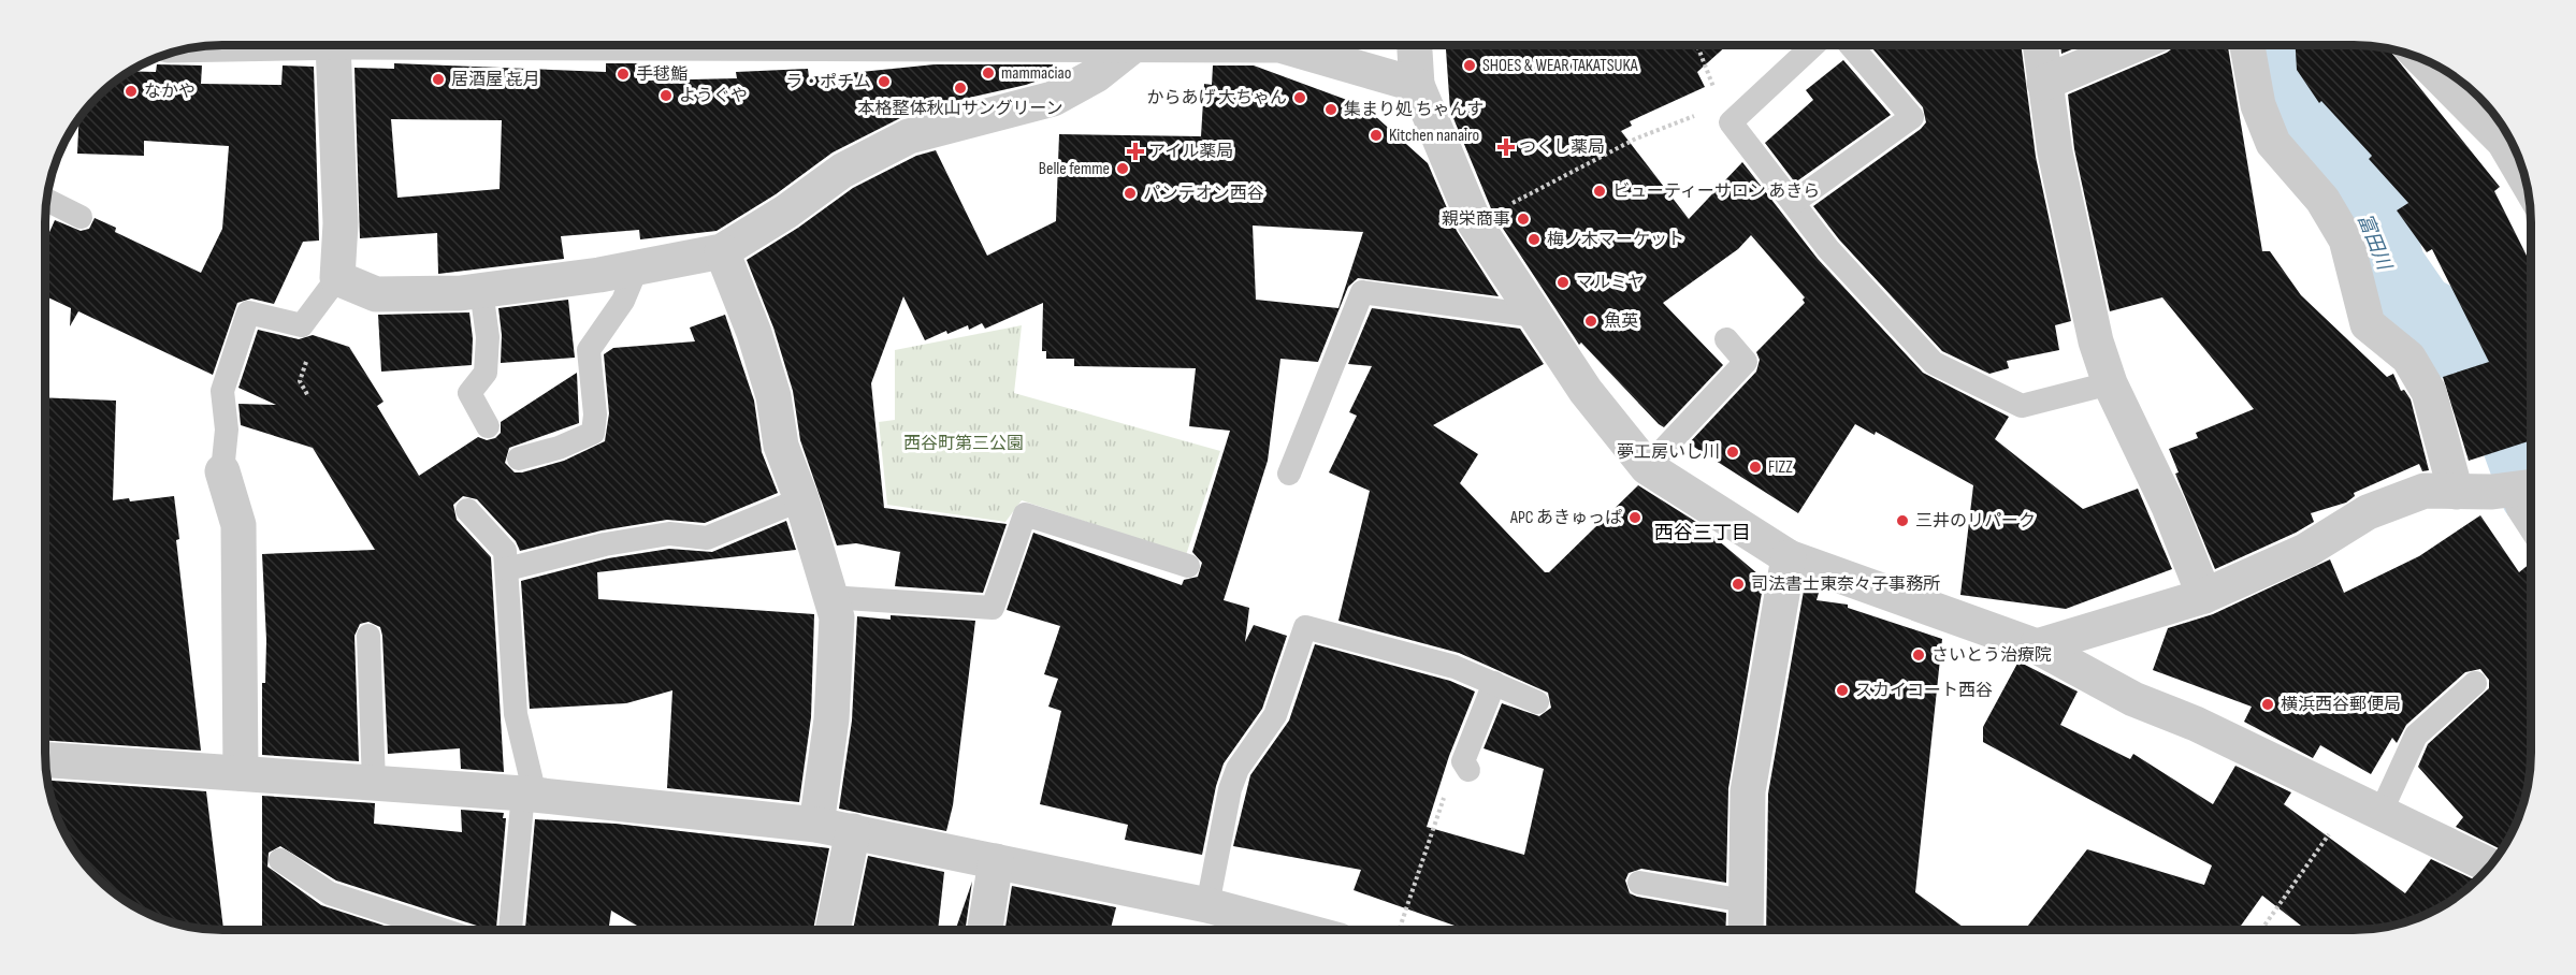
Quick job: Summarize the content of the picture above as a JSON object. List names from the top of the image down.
{
  "districts": ["西谷三丁目"],
  "water": ["富田川"],
  "parks": ["西谷町第三公園"],
  "places": {
    "other": [
      "SHOES & WEAR TAKATSUKA",
      "mammaciao",
      "手毬鮨",
      "居酒屋 㐂月",
      "ラ・ポチム",
      "本格整体秋山サングリーン",
      "なかや",
      "ようぐや",
      "からあげ 大ちゃん",
      "集まり処 ちゃんす",
      "Kitchen nanairo",
      "Belle femme",
      "ビューティーサロン あきら",
      "パンテオン西谷",
      "親栄商事",
      "梅ノ木マーケット",
      "マルミヤ",
      "魚英",
      "夢工房いし川",
      "FIZZ",
      "APC あきゅっぱ",
      "三井のリパーク",
      "司法書士東奈々子事務所",
      "さいとう治療院",
      "スカイコート西谷",
      "横浜西谷郵便局"
    ],
    "health": ["つくし薬局", "アイル薬局"]
  }
}
